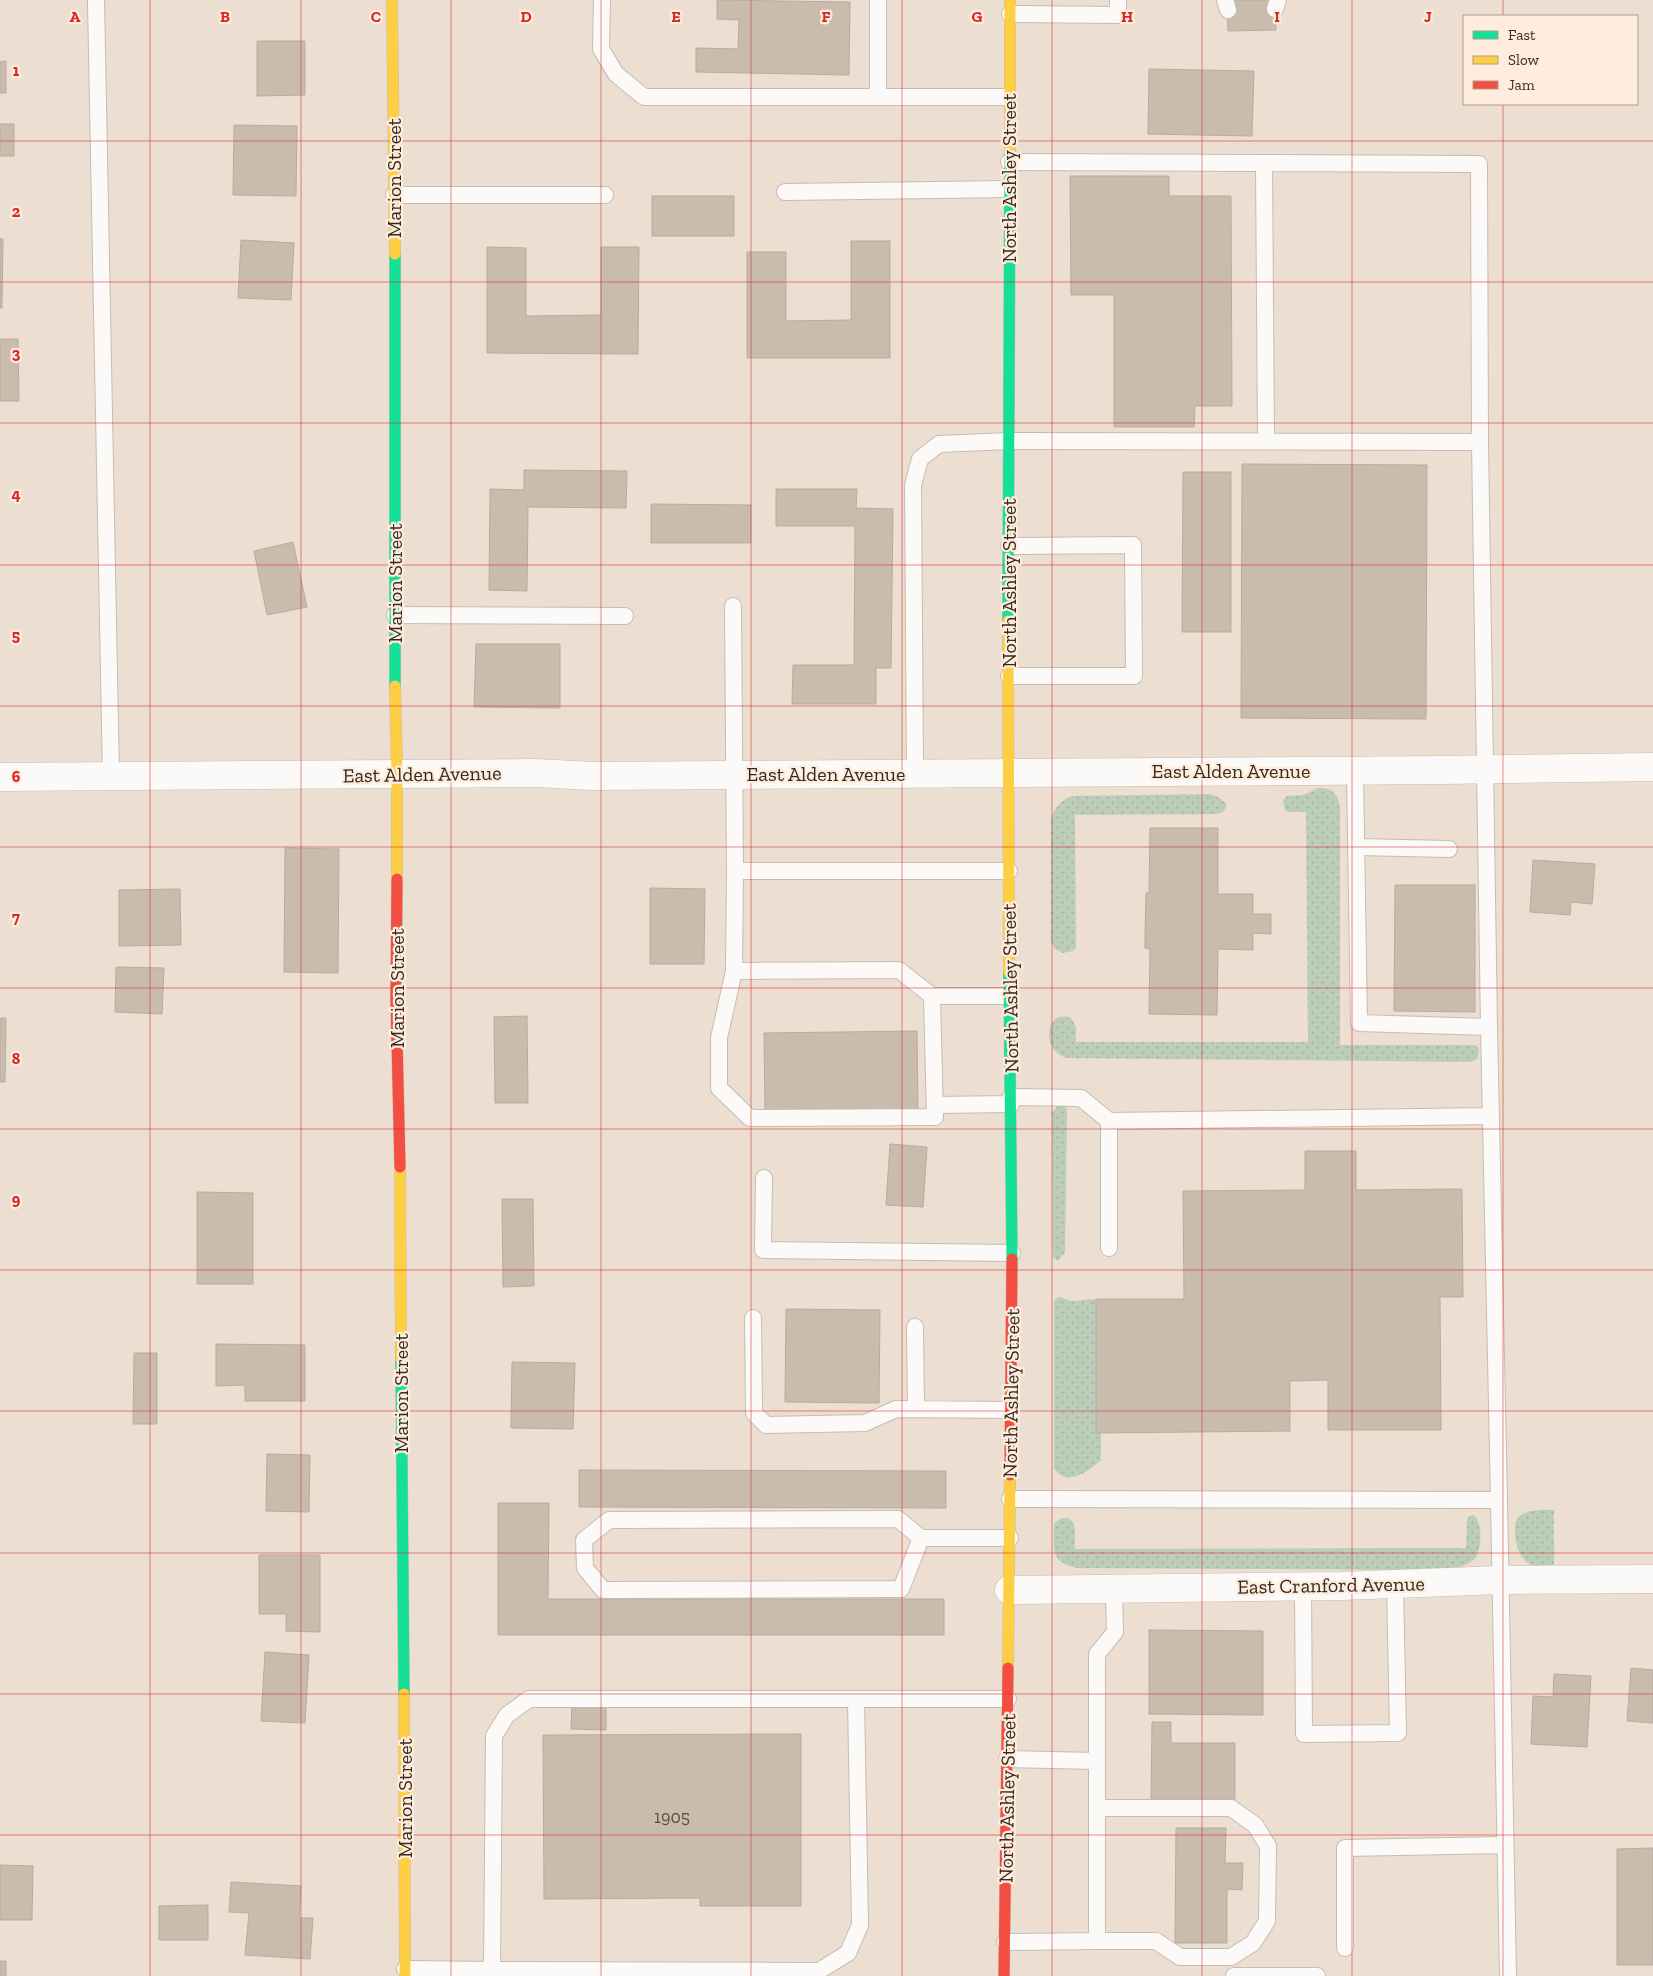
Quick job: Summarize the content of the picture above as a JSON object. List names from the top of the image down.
{
  "streets": {
    "main road": ["Marion Street", "North Ashley Street"],
    "street": ["East Alden Avenue", "East Cranford Avenue"]
  },
  "crossings": [
    ["Marion Street", "East Alden Avenue"],
    ["North Ashley Street", "East Alden Avenue"],
    ["North Ashley Street", "East Cranford Avenue"]
  ],
  "house_numbers": ["1905"],
  "legend": ["Fast", "Slow", "Jam"],
  "grid": {
    "columns": [
      "A",
      "B",
      "C",
      "D",
      "E",
      "F",
      "G",
      "H",
      "I",
      "J"
    ],
    "rows": [
      "1",
      "2",
      "3",
      "4",
      "5",
      "6",
      "7",
      "8",
      "9"
    ]
  }
}
